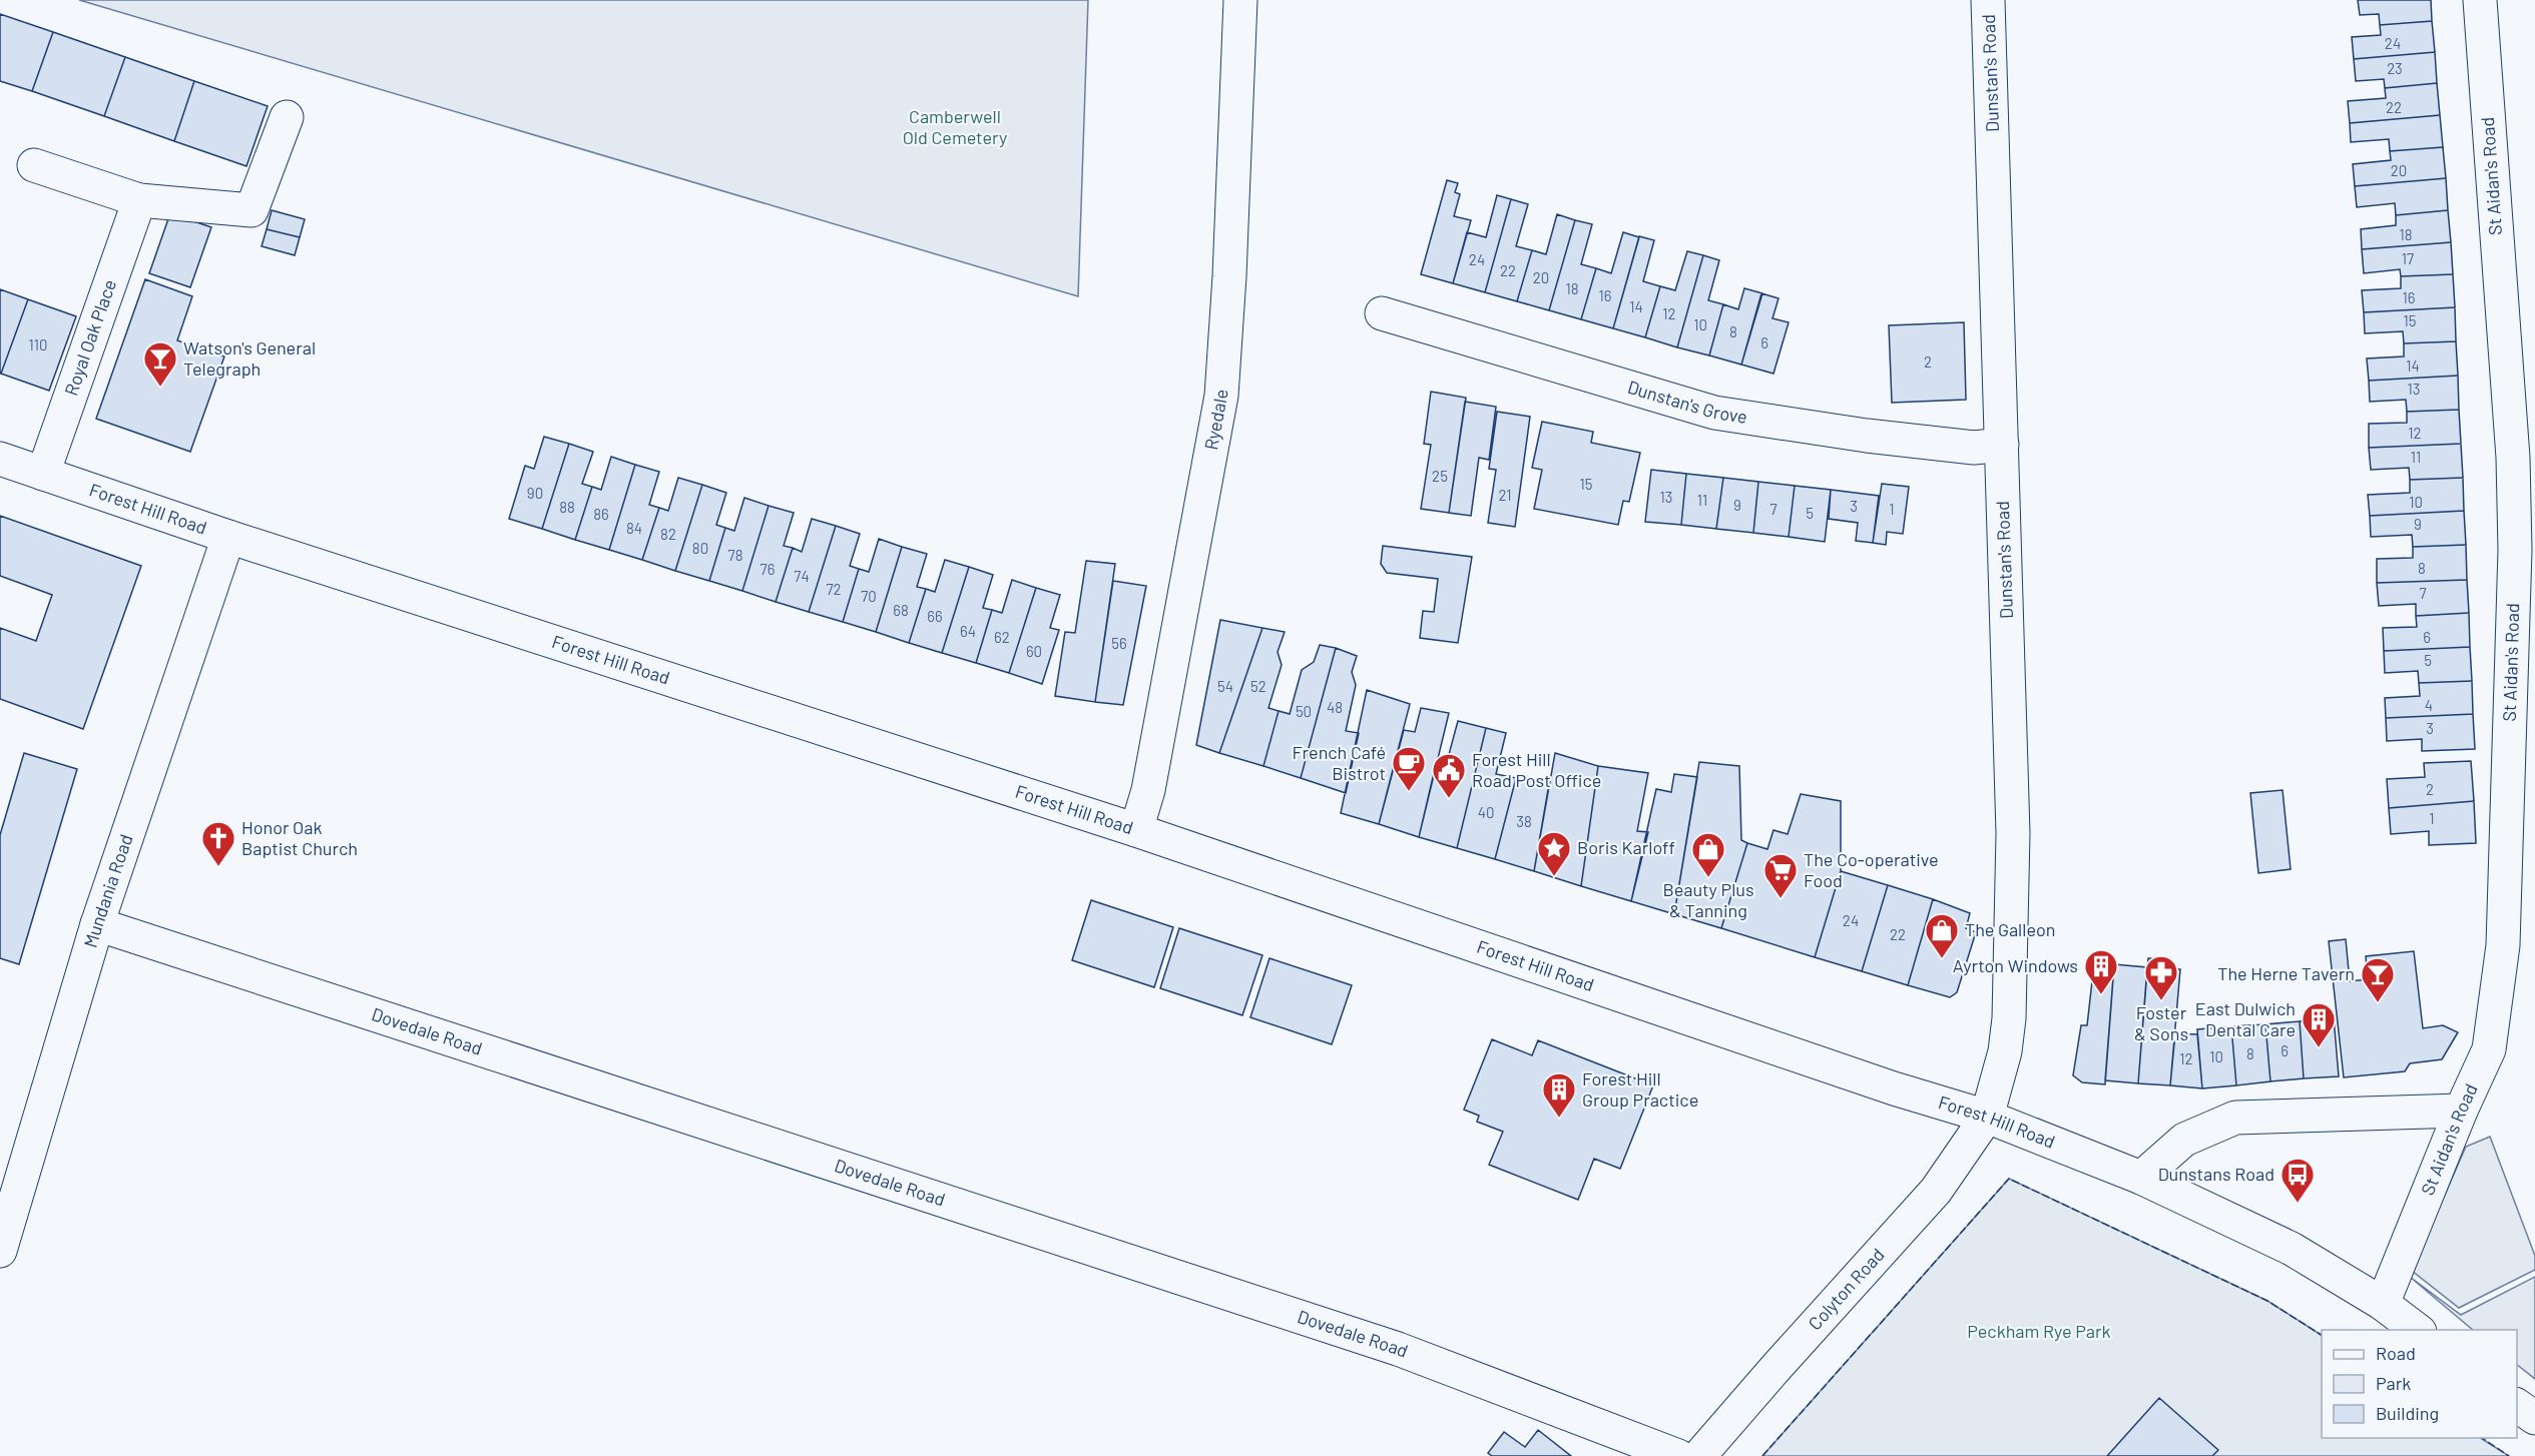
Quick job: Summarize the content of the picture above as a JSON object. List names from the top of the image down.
{
  "streets": {
    "street": [
      "Dunstan's Road",
      "St Aidan's Road",
      "Royal Oak Place",
      "Dunstan's Grove",
      "Ryedale",
      "Forest Hill Road",
      "Mundania Road",
      "Dovedale Road",
      "Colyton Road"
    ]
  },
  "crossings": [
    ["Dunstan's Road", "Dunstan's Grove"],
    ["Dunstan's Road", "Forest Hill Road"],
    ["Dunstan's Road", "Colyton Road"],
    ["St Aidan's Road", "Forest Hill Road"],
    ["Royal Oak Place", "Forest Hill Road"],
    ["Ryedale", "Forest Hill Road"],
    ["Forest Hill Road", "Mundania Road"],
    ["Forest Hill Road", "Colyton Road"],
    ["Mundania Road", "Dovedale Road"]
  ],
  "parks": ["Camberwell Old Cemetery", "Peckham Rye Park"],
  "places": {
    "bar": ["Watson's General Telegraph", "The Herne Tavern"],
    "cafe": ["French Café Bistrot"],
    "public building": ["Forest Hill Road Post Office"],
    "church": ["Honor Oak Baptist Church"],
    "place": ["Boris Karloff"],
    "shop": ["Beauty Plus & Tanning", "The Galleon"],
    "supermarket": ["The Co-operative Food"],
    "building": ["Ayrton Windows", "East Dulwich Dental Care", "Forest Hill Group Practice"],
    "pharmacy": ["Foster & Sons"],
    "bus stop": ["Dunstans Road"]
  },
  "house_numbers": [
    "24",
    "23",
    "22",
    "20",
    "18",
    "17",
    "24",
    "22",
    "20",
    "18",
    "16",
    "16",
    "14",
    "12",
    "15",
    "10",
    "8",
    "6",
    "110",
    "2",
    "14",
    "13",
    "12",
    "11",
    "25",
    "15",
    "90",
    "21",
    "13",
    "11",
    "10",
    "9",
    "3",
    "88",
    "7",
    "1",
    "5",
    "86",
    "9",
    "84",
    "82",
    "80",
    "78",
    "8",
    "76",
    "74",
    "72",
    "7",
    "70",
    "68",
    "66",
    "64",
    "62",
    "6",
    "56",
    "60",
    "5",
    "54",
    "52",
    "4",
    "48",
    "50",
    "3",
    "2",
    "40",
    "1",
    "38",
    "24",
    "22",
    "6",
    "8",
    "10",
    "12"
  ],
  "legend": ["Road", "Park", "Building"]
}
